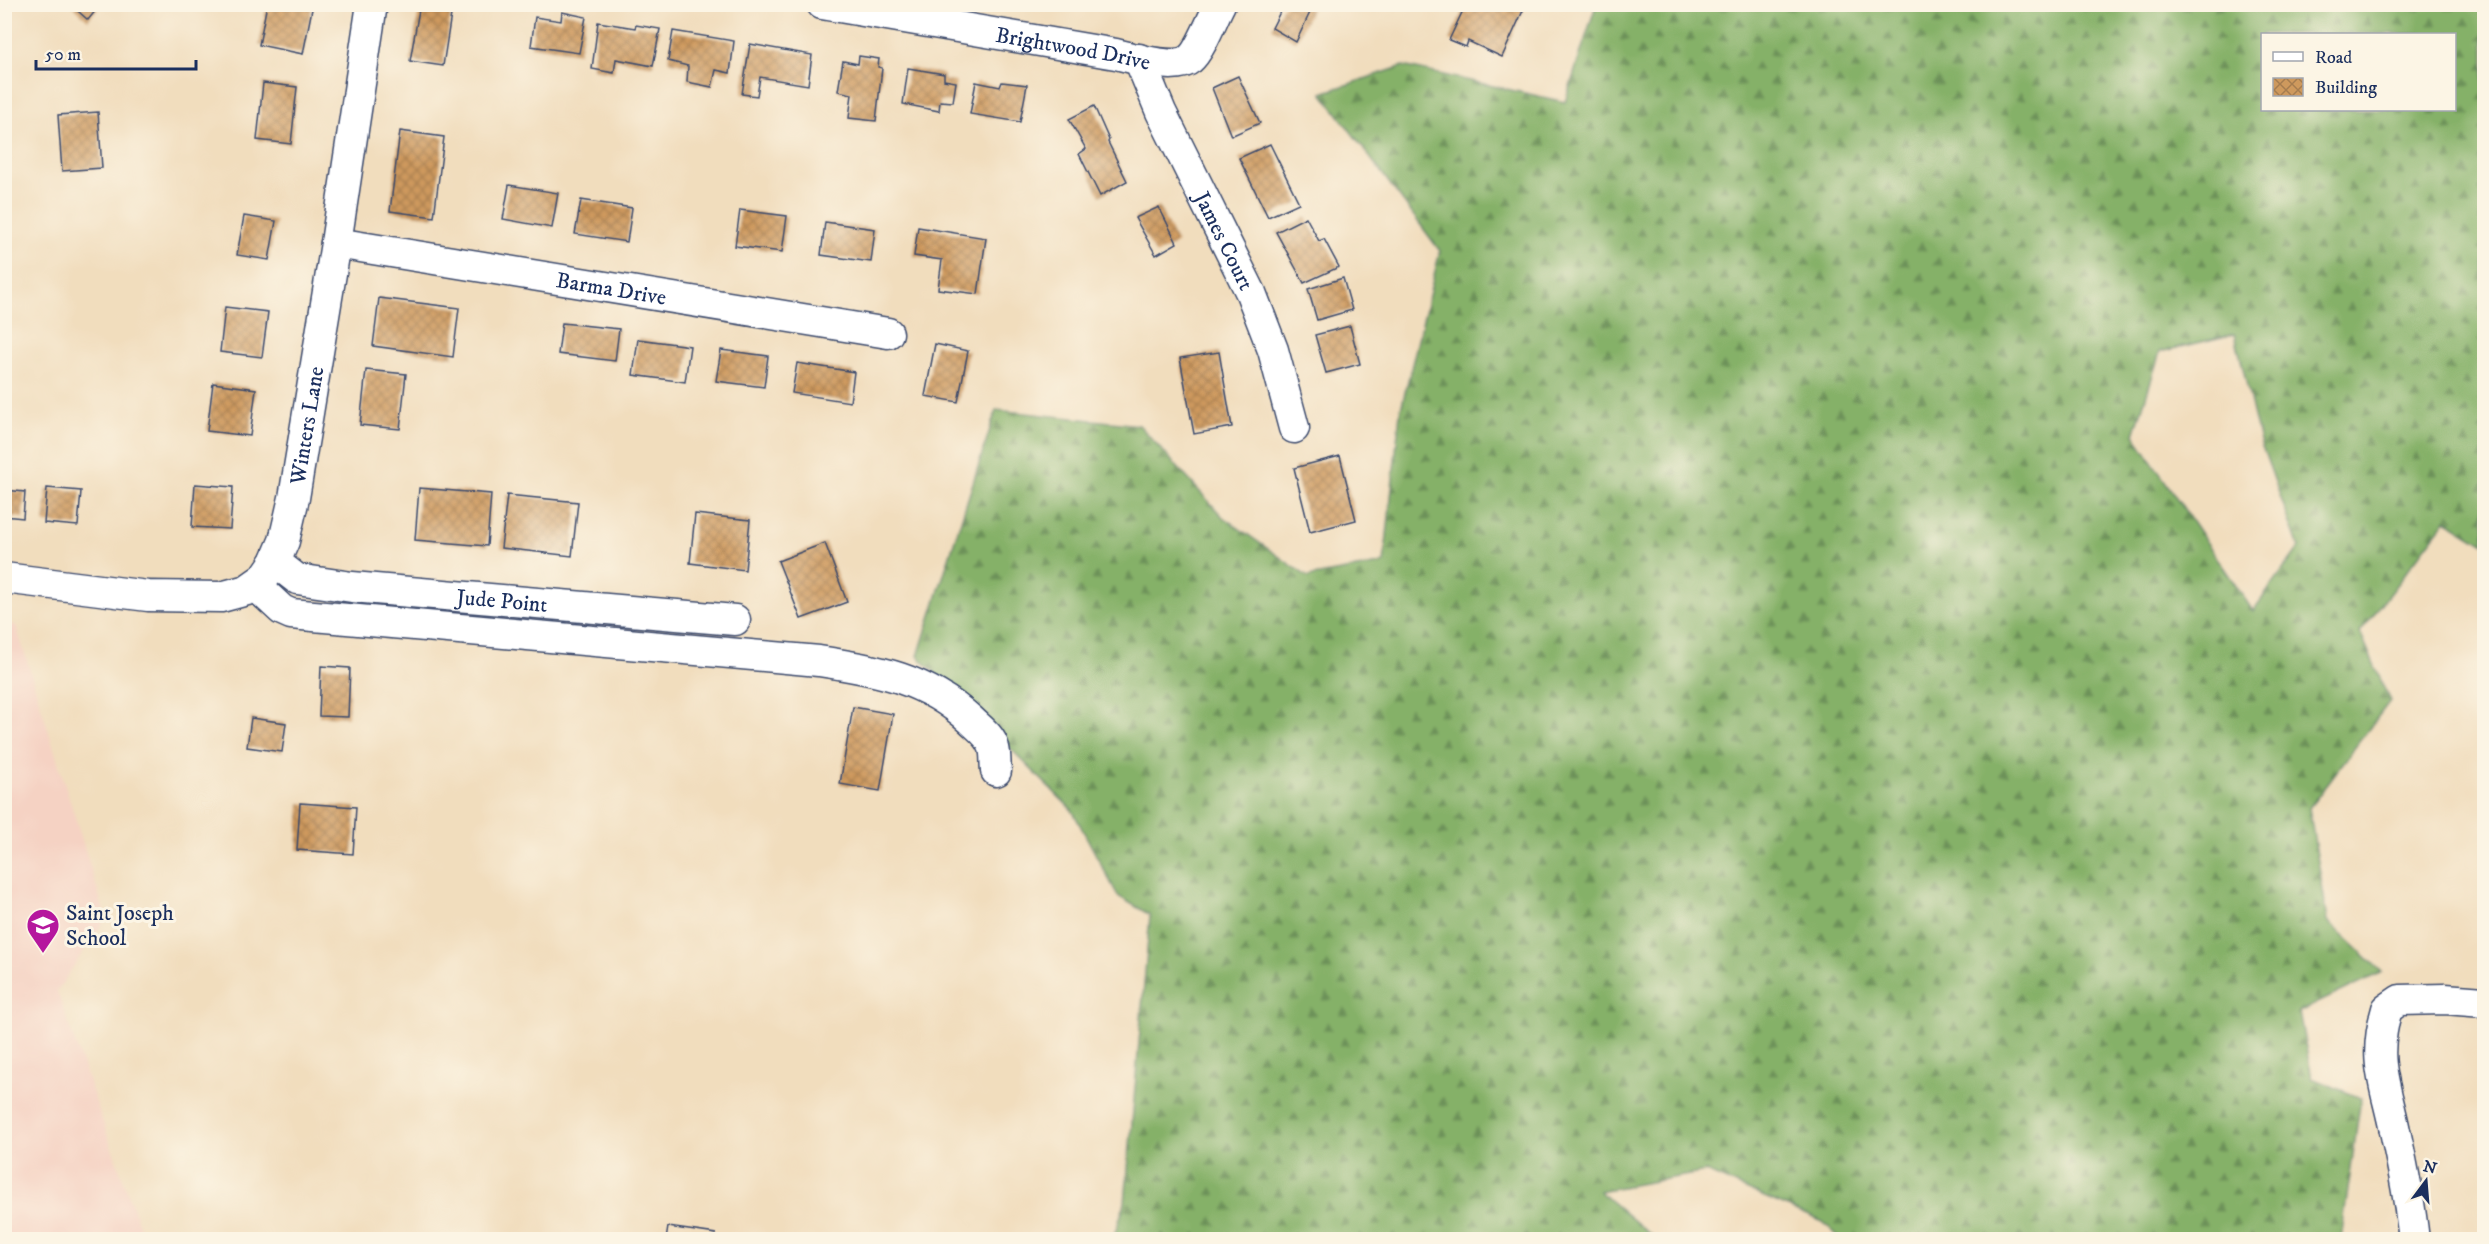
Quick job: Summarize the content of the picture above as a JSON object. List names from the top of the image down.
{
  "streets": {
    "street": [
      "Brightwood Drive",
      "James Court",
      "Barma Drive",
      "Winters Lane",
      "Jude Point"
    ]
  },
  "crossings": [
    ["Brightwood Drive", "James Court"],
    ["Barma Drive", "Winters Lane"],
    ["Winters Lane", "Jude Point"]
  ],
  "places": {
    "school or university": ["Saint Joseph School"]
  },
  "legend": ["Road", "Building"],
  "scale_bar": "50 m",
  "north": "top"
}
